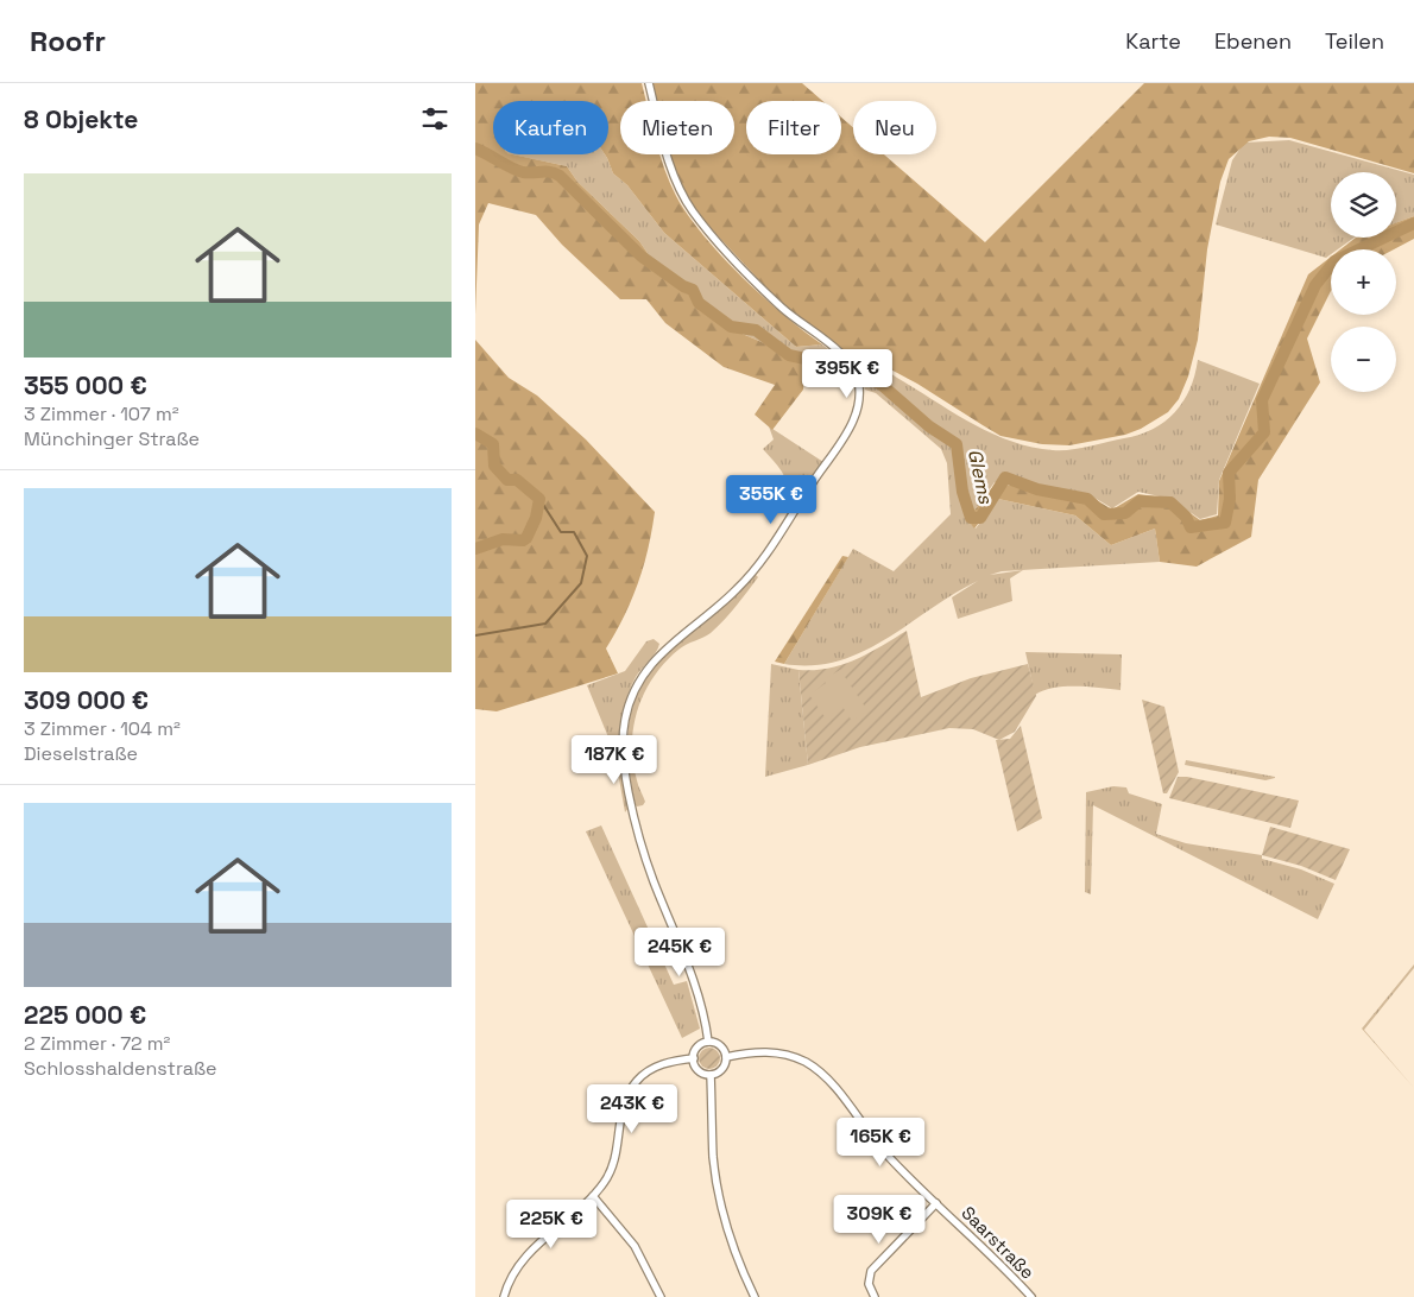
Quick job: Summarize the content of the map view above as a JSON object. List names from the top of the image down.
{
  "streets": {
    "street": ["Saarstraße"]
  },
  "water": ["Glems"],
  "page": {
    "header": "Roofr",
    "nav": ["Karte", "Ebenen", "Teilen"],
    "heading": "8 Objekte",
    "chip": [
      "Kaufen",
      "Mieten",
      "Filter",
      "Neu"
    ],
    "list": [
      {
        "name": "355 000 €",
        "note": "3 Zimmer · 107 m² · Münchinger Straße"
      },
      {
        "name": "309 000 €",
        "note": "3 Zimmer · 104 m² · Dieselstraße"
      },
      {
        "name": "225 000 €",
        "note": "2 Zimmer · 72 m² · Schlosshaldenstraße"
      }
    ],
    "map_buttons": ["+", "−"],
    "price": [
      "395K €",
      "355K €",
      "187K €",
      "245K €",
      "243K €",
      "165K €",
      "309K €",
      "225K €"
    ]
  }
}
